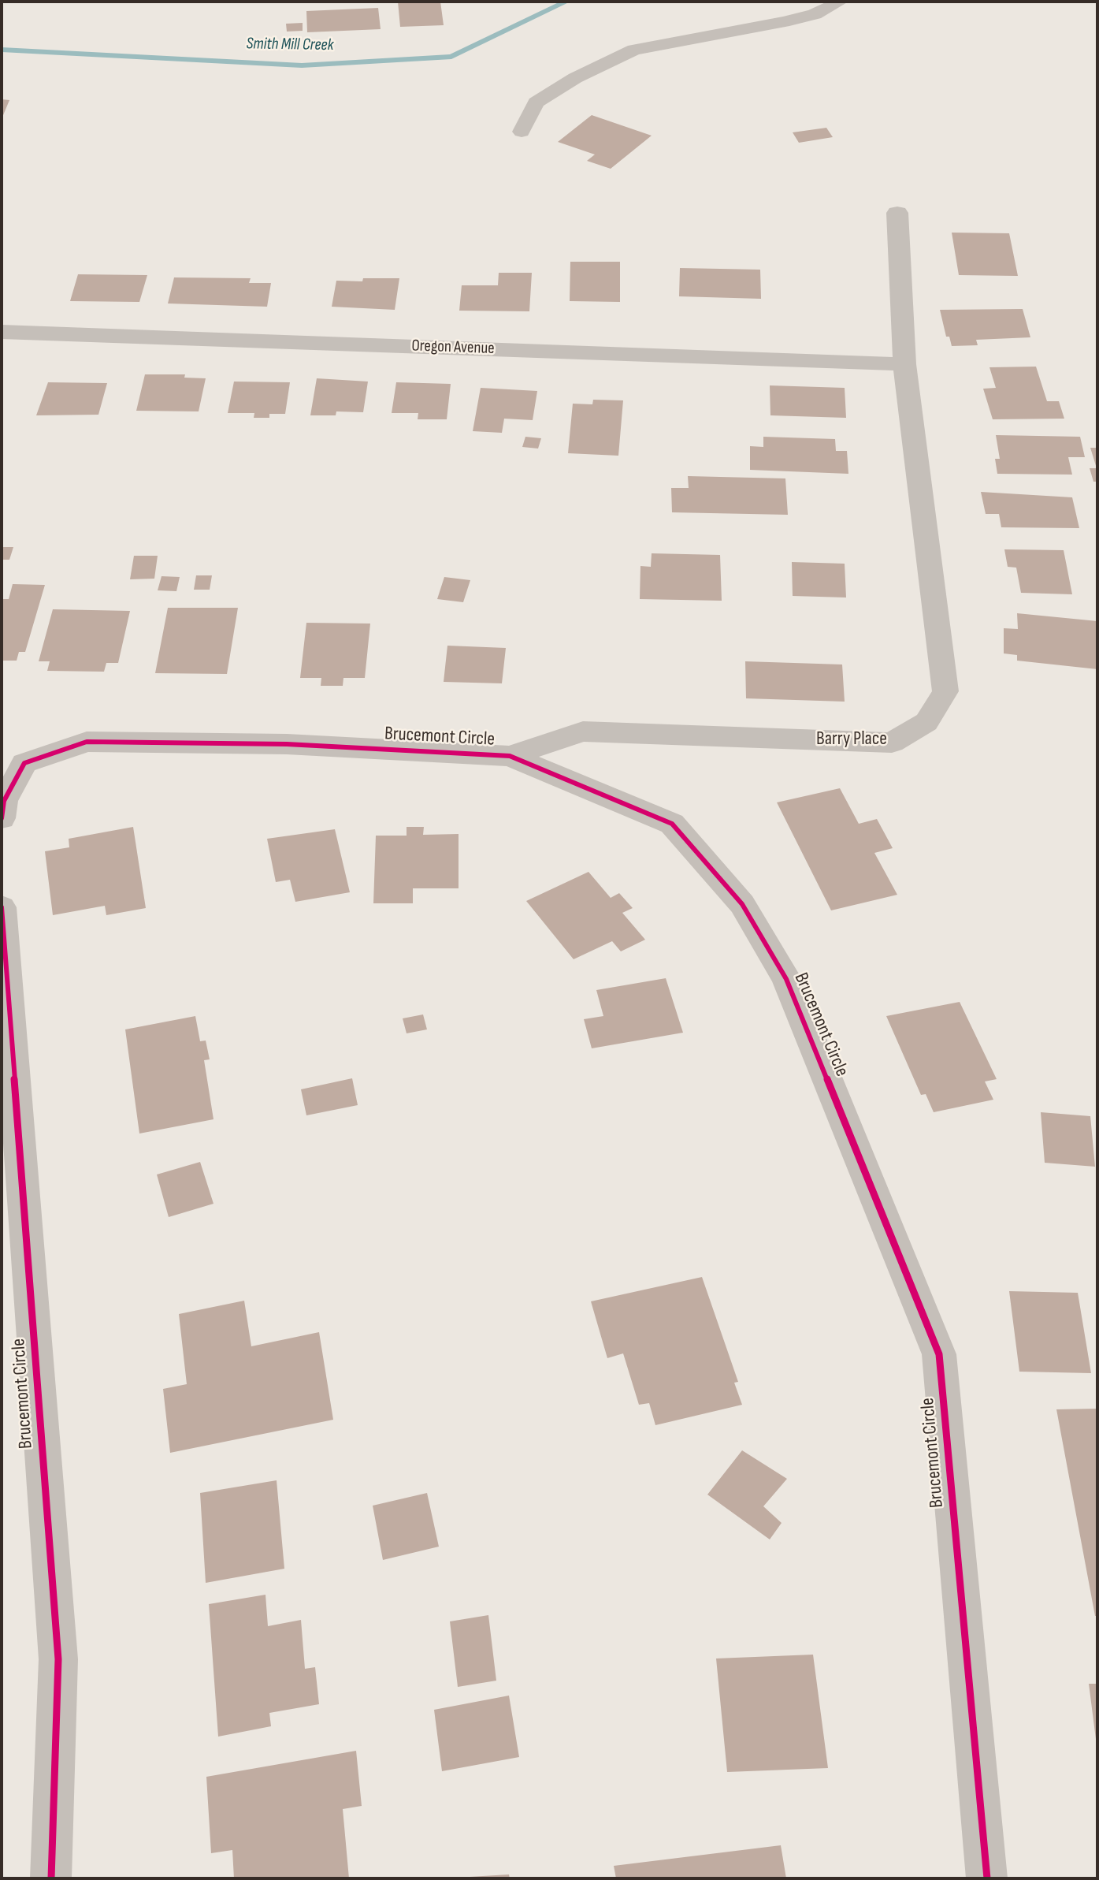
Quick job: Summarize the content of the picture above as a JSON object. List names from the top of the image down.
{
  "streets": {
    "street": ["Oregon Avenue", "Brucemont Circle", "Barry Place"]
  },
  "crossings": [
    ["Oregon Avenue", "Barry Place"],
    ["Brucemont Circle", "Barry Place"]
  ],
  "water": ["Smith Mill Creek"]
}
